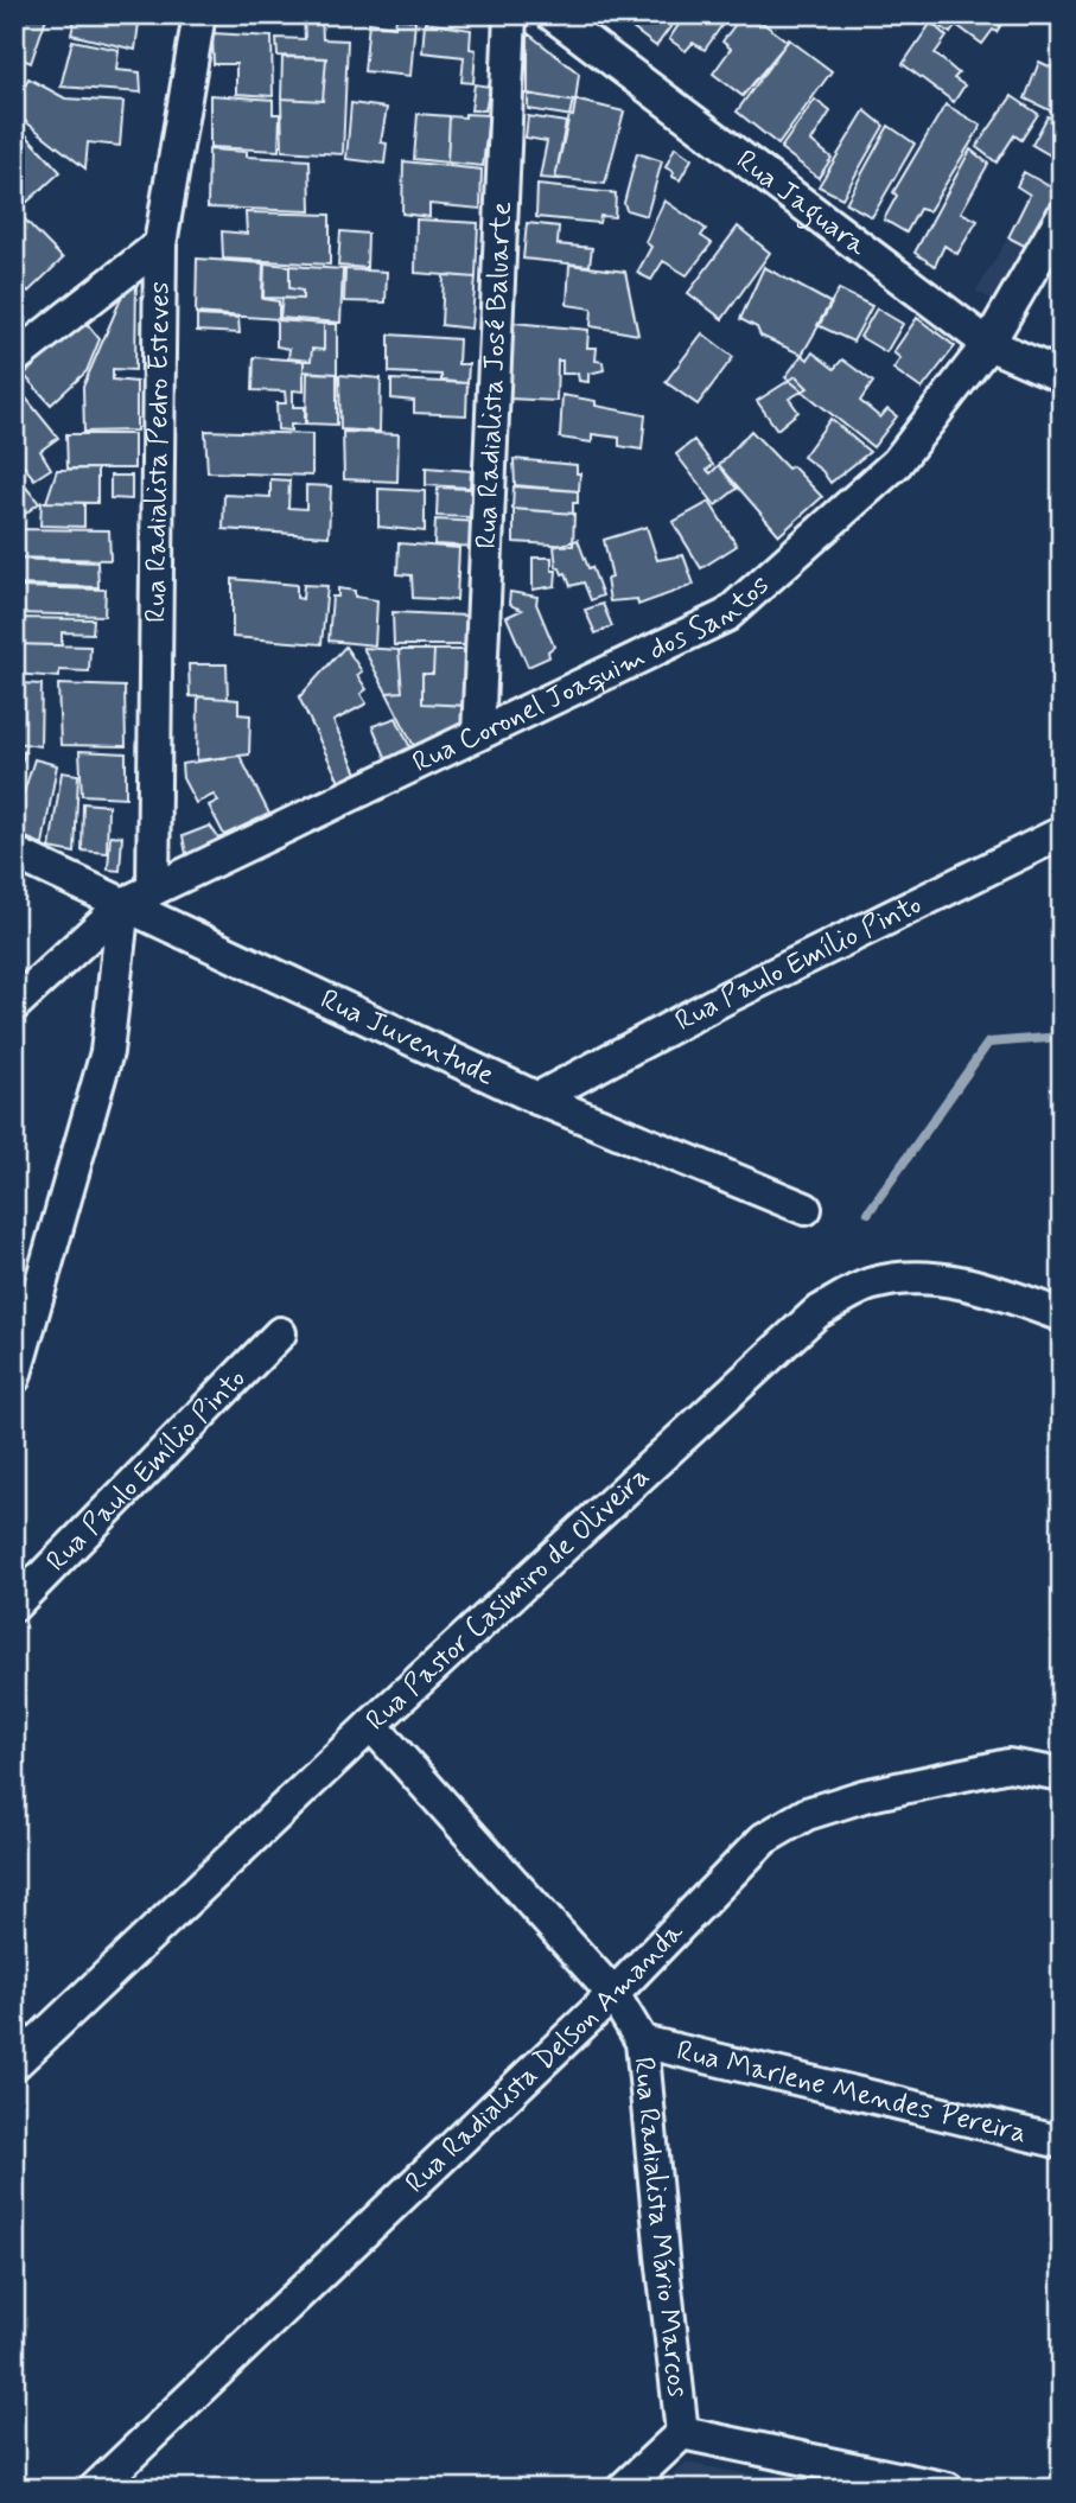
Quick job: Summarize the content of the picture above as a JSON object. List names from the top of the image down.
{
  "streets": {
    "street": [
      "Rua Jaguara",
      "Rua Radialista José Baluarte",
      "Rua Radialista Pedro Esteves",
      "Rua Coronel Joaquim dos Santos",
      "Rua Paulo Emílio Pinto",
      "Rua Juventude",
      "Rua Pastor Casimiro de Oliveira",
      "Rua Radialista Delson Amanda",
      "Rua Marlene Mendes Pereira",
      "Rua Radialista Mário Marcos"
    ]
  },
  "crossings": [
    ["Rua Jaguara", "Rua Coronel Joaquim dos Santos"],
    ["Rua Radialista José Baluarte", "Rua Coronel Joaquim dos Santos"],
    ["Rua Radialista Pedro Esteves", "Rua Coronel Joaquim dos Santos"],
    ["Rua Coronel Joaquim dos Santos", "Rua Juventude"],
    ["Rua Paulo Emílio Pinto", "Rua Juventude"],
    ["Rua Pastor Casimiro de Oliveira", "Rua Radialista Mário Marcos"],
    ["Rua Radialista Delson Amanda", "Rua Radialista Mário Marcos"],
    ["Rua Marlene Mendes Pereira", "Rua Radialista Mário Marcos"]
  ]
}
